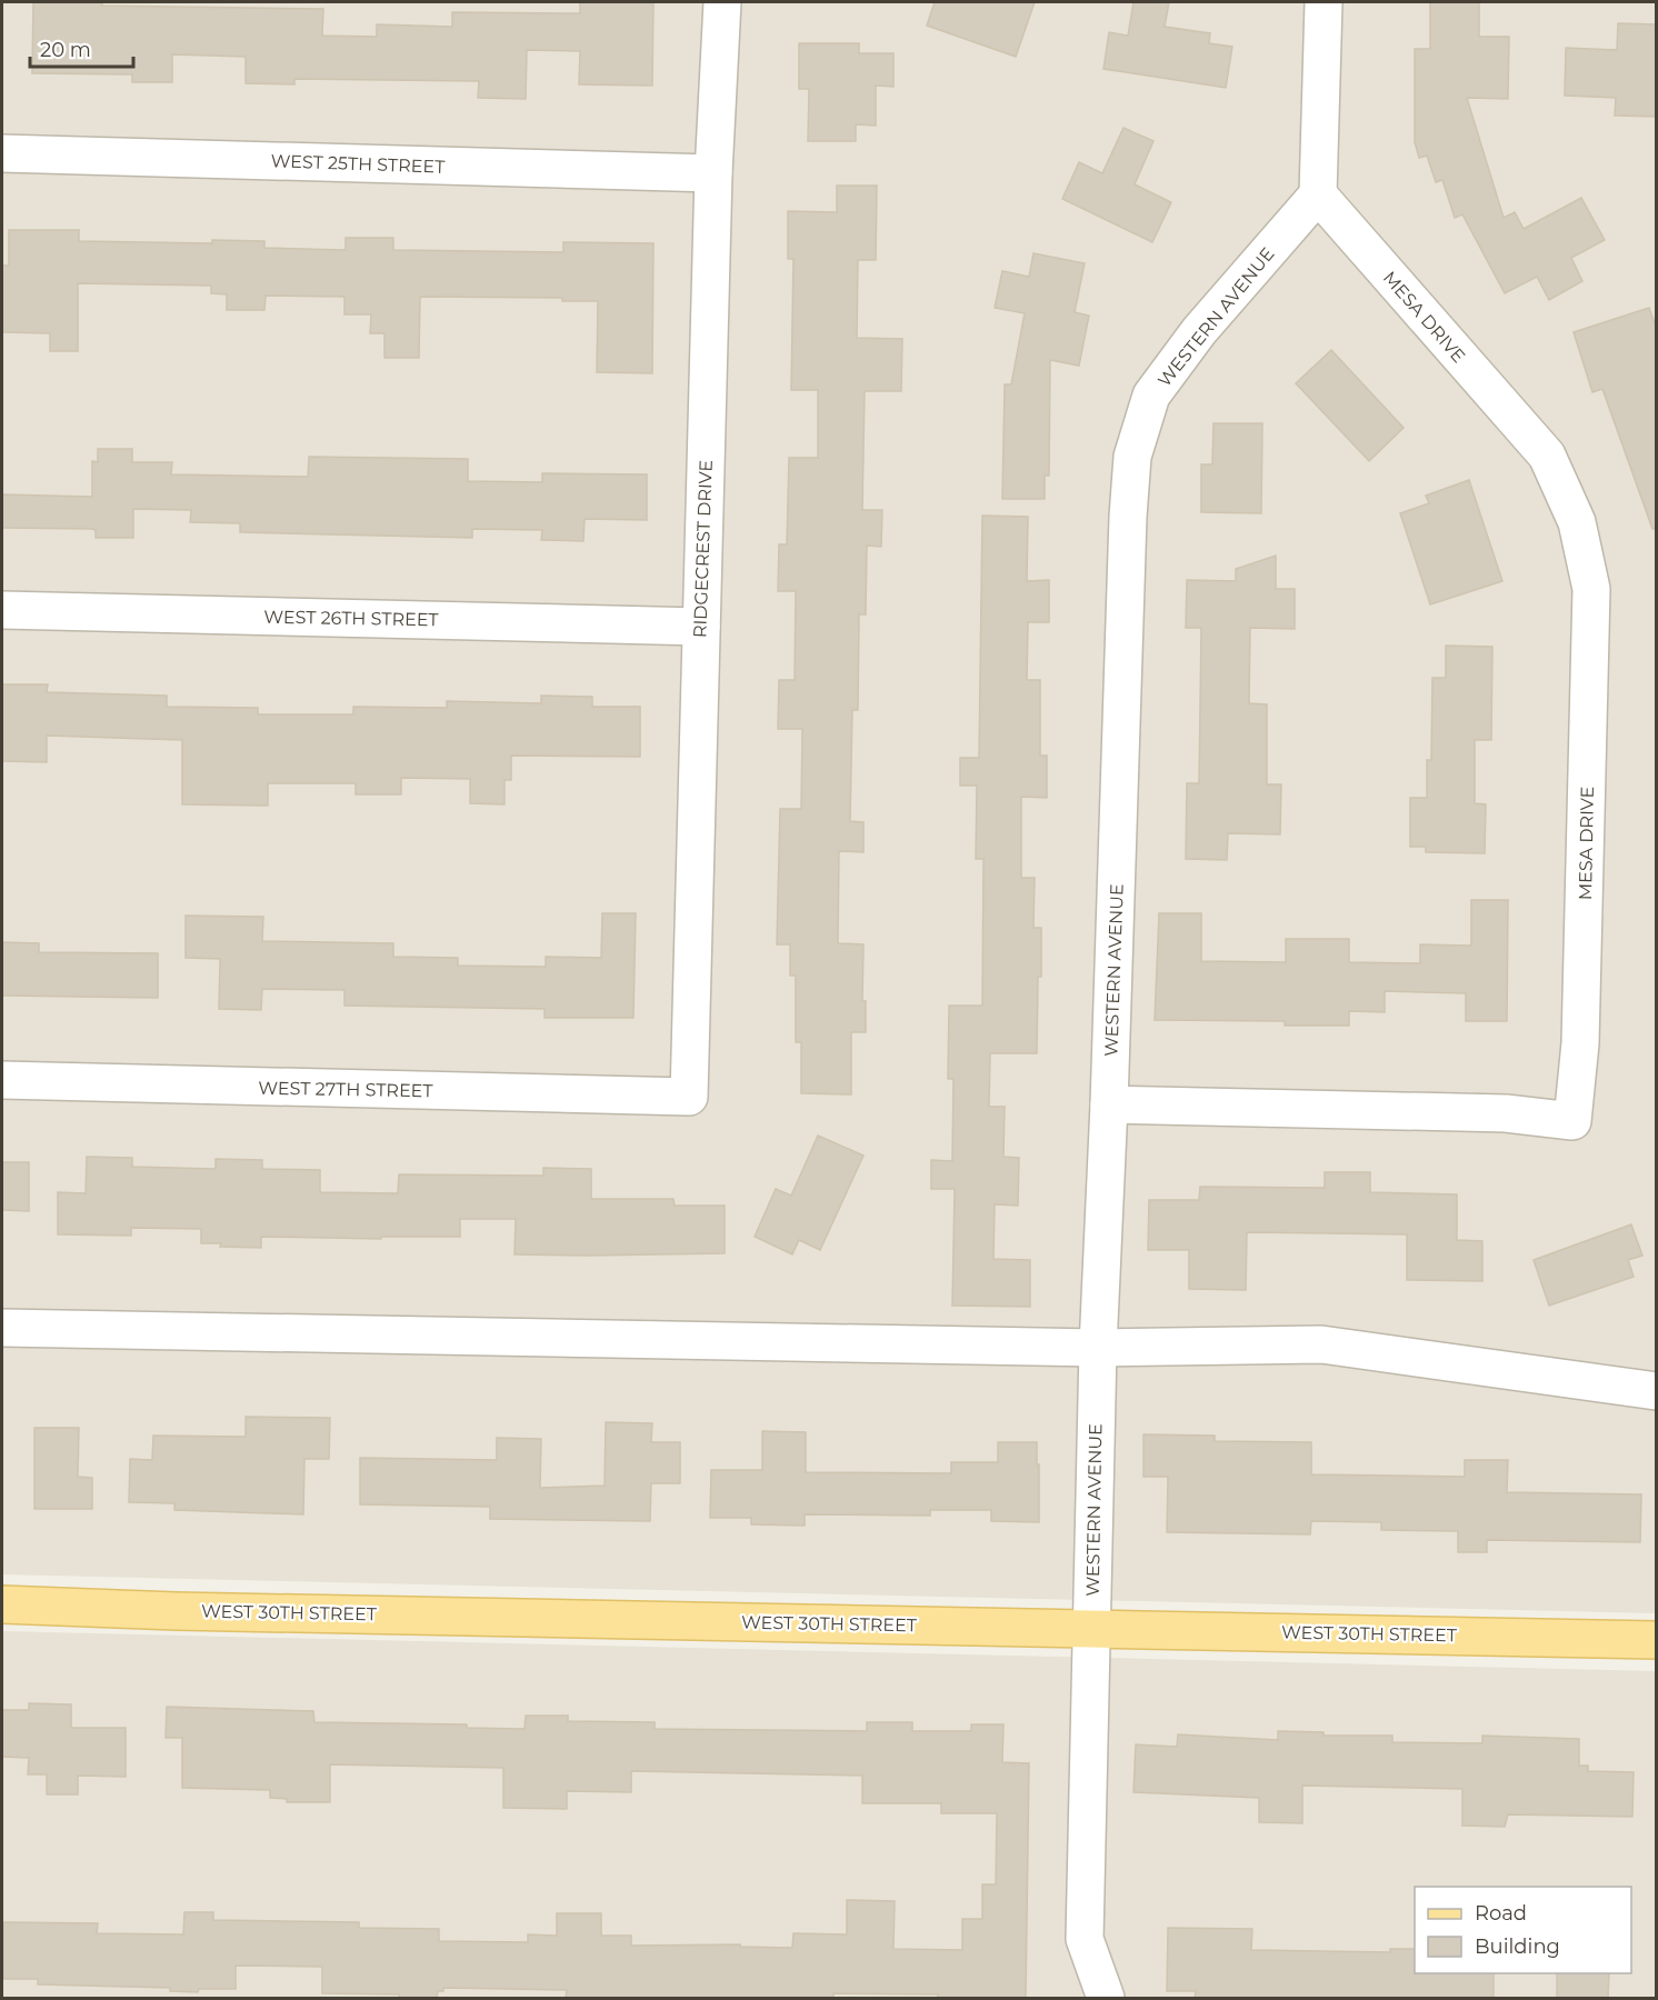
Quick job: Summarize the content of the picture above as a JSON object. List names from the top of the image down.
{
  "streets": {
    "main road": ["WEST 30TH STREET"],
    "street": [
      "WEST 25TH STREET",
      "WESTERN AVENUE",
      "MESA DRIVE",
      "RIDGECREST DRIVE",
      "WEST 26TH STREET",
      "WEST 27TH STREET"
    ]
  },
  "crossings": [
    ["WEST 25TH STREET", "RIDGECREST DRIVE"],
    ["WESTERN AVENUE", "MESA DRIVE"],
    ["WESTERN AVENUE", "WEST 30TH STREET"],
    ["RIDGECREST DRIVE", "WEST 26TH STREET"],
    ["RIDGECREST DRIVE", "WEST 27TH STREET"]
  ],
  "legend": ["Road", "Building"],
  "scale_bar": "20 m"
}
